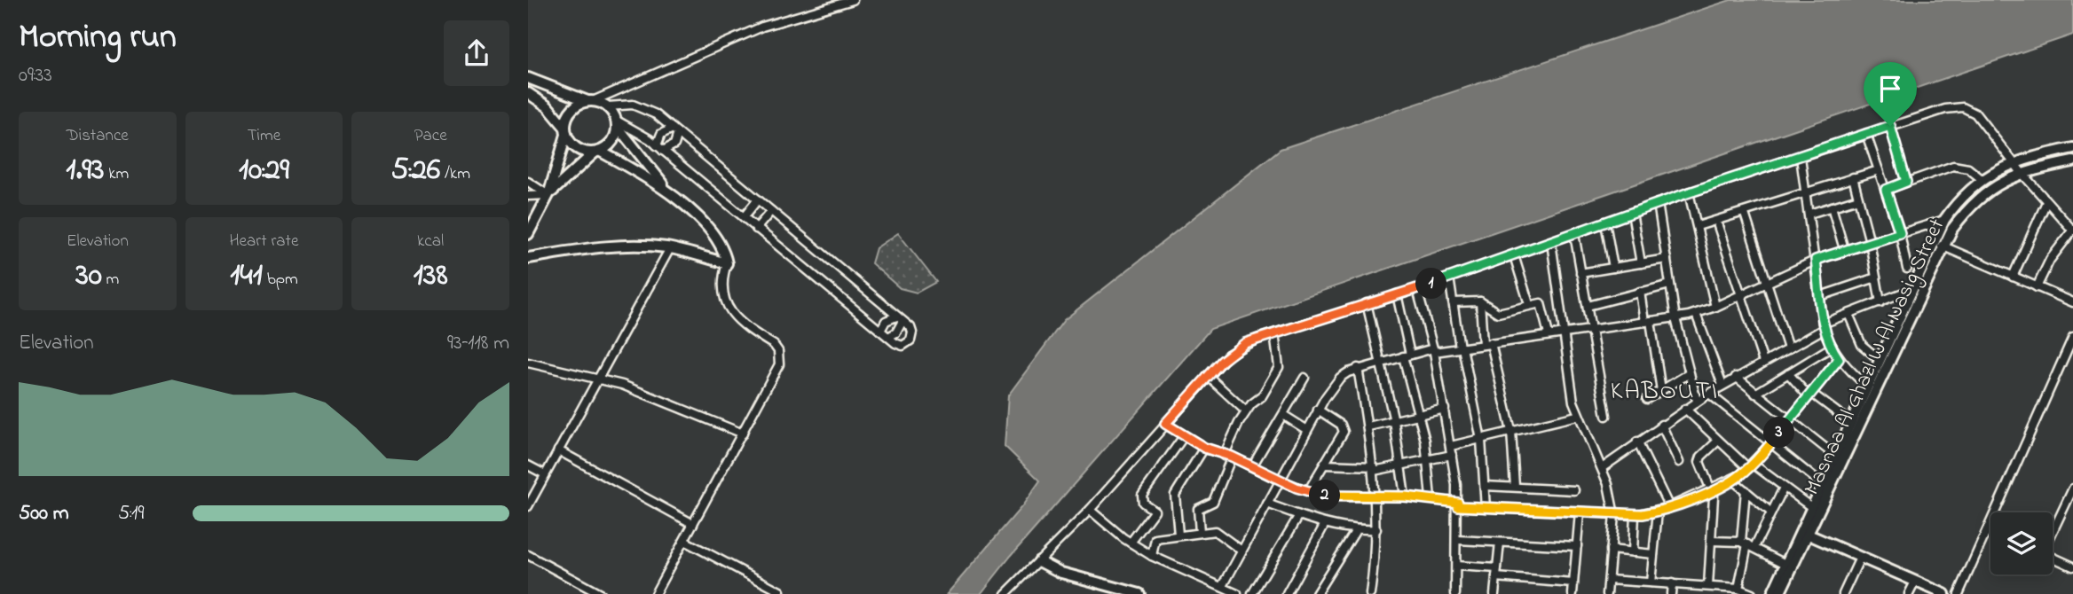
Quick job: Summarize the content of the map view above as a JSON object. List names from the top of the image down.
{
  "streets": {
    "street": ["Masnaa Al Ghazl W Al Nasig Street"]
  },
  "districts": ["KABOUTI"],
  "page": {
    "heading": ["Morning run", "09:33"],
    "stats": [
      ["Distance", "1.93 km"],
      ["Time", "10:29"],
      ["Pace", "5:26 /km"],
      ["Elevation", "30 m"],
      ["Heart rate", "141 bpm"],
      ["kcal", "138"]
    ],
    "pins": ["1", "3", "2"],
    "chart": ["Elevation", "93–118 m"],
    "list": [
      {
        "name": "500 m",
        "note": "5:19"
      }
    ]
  }
}
